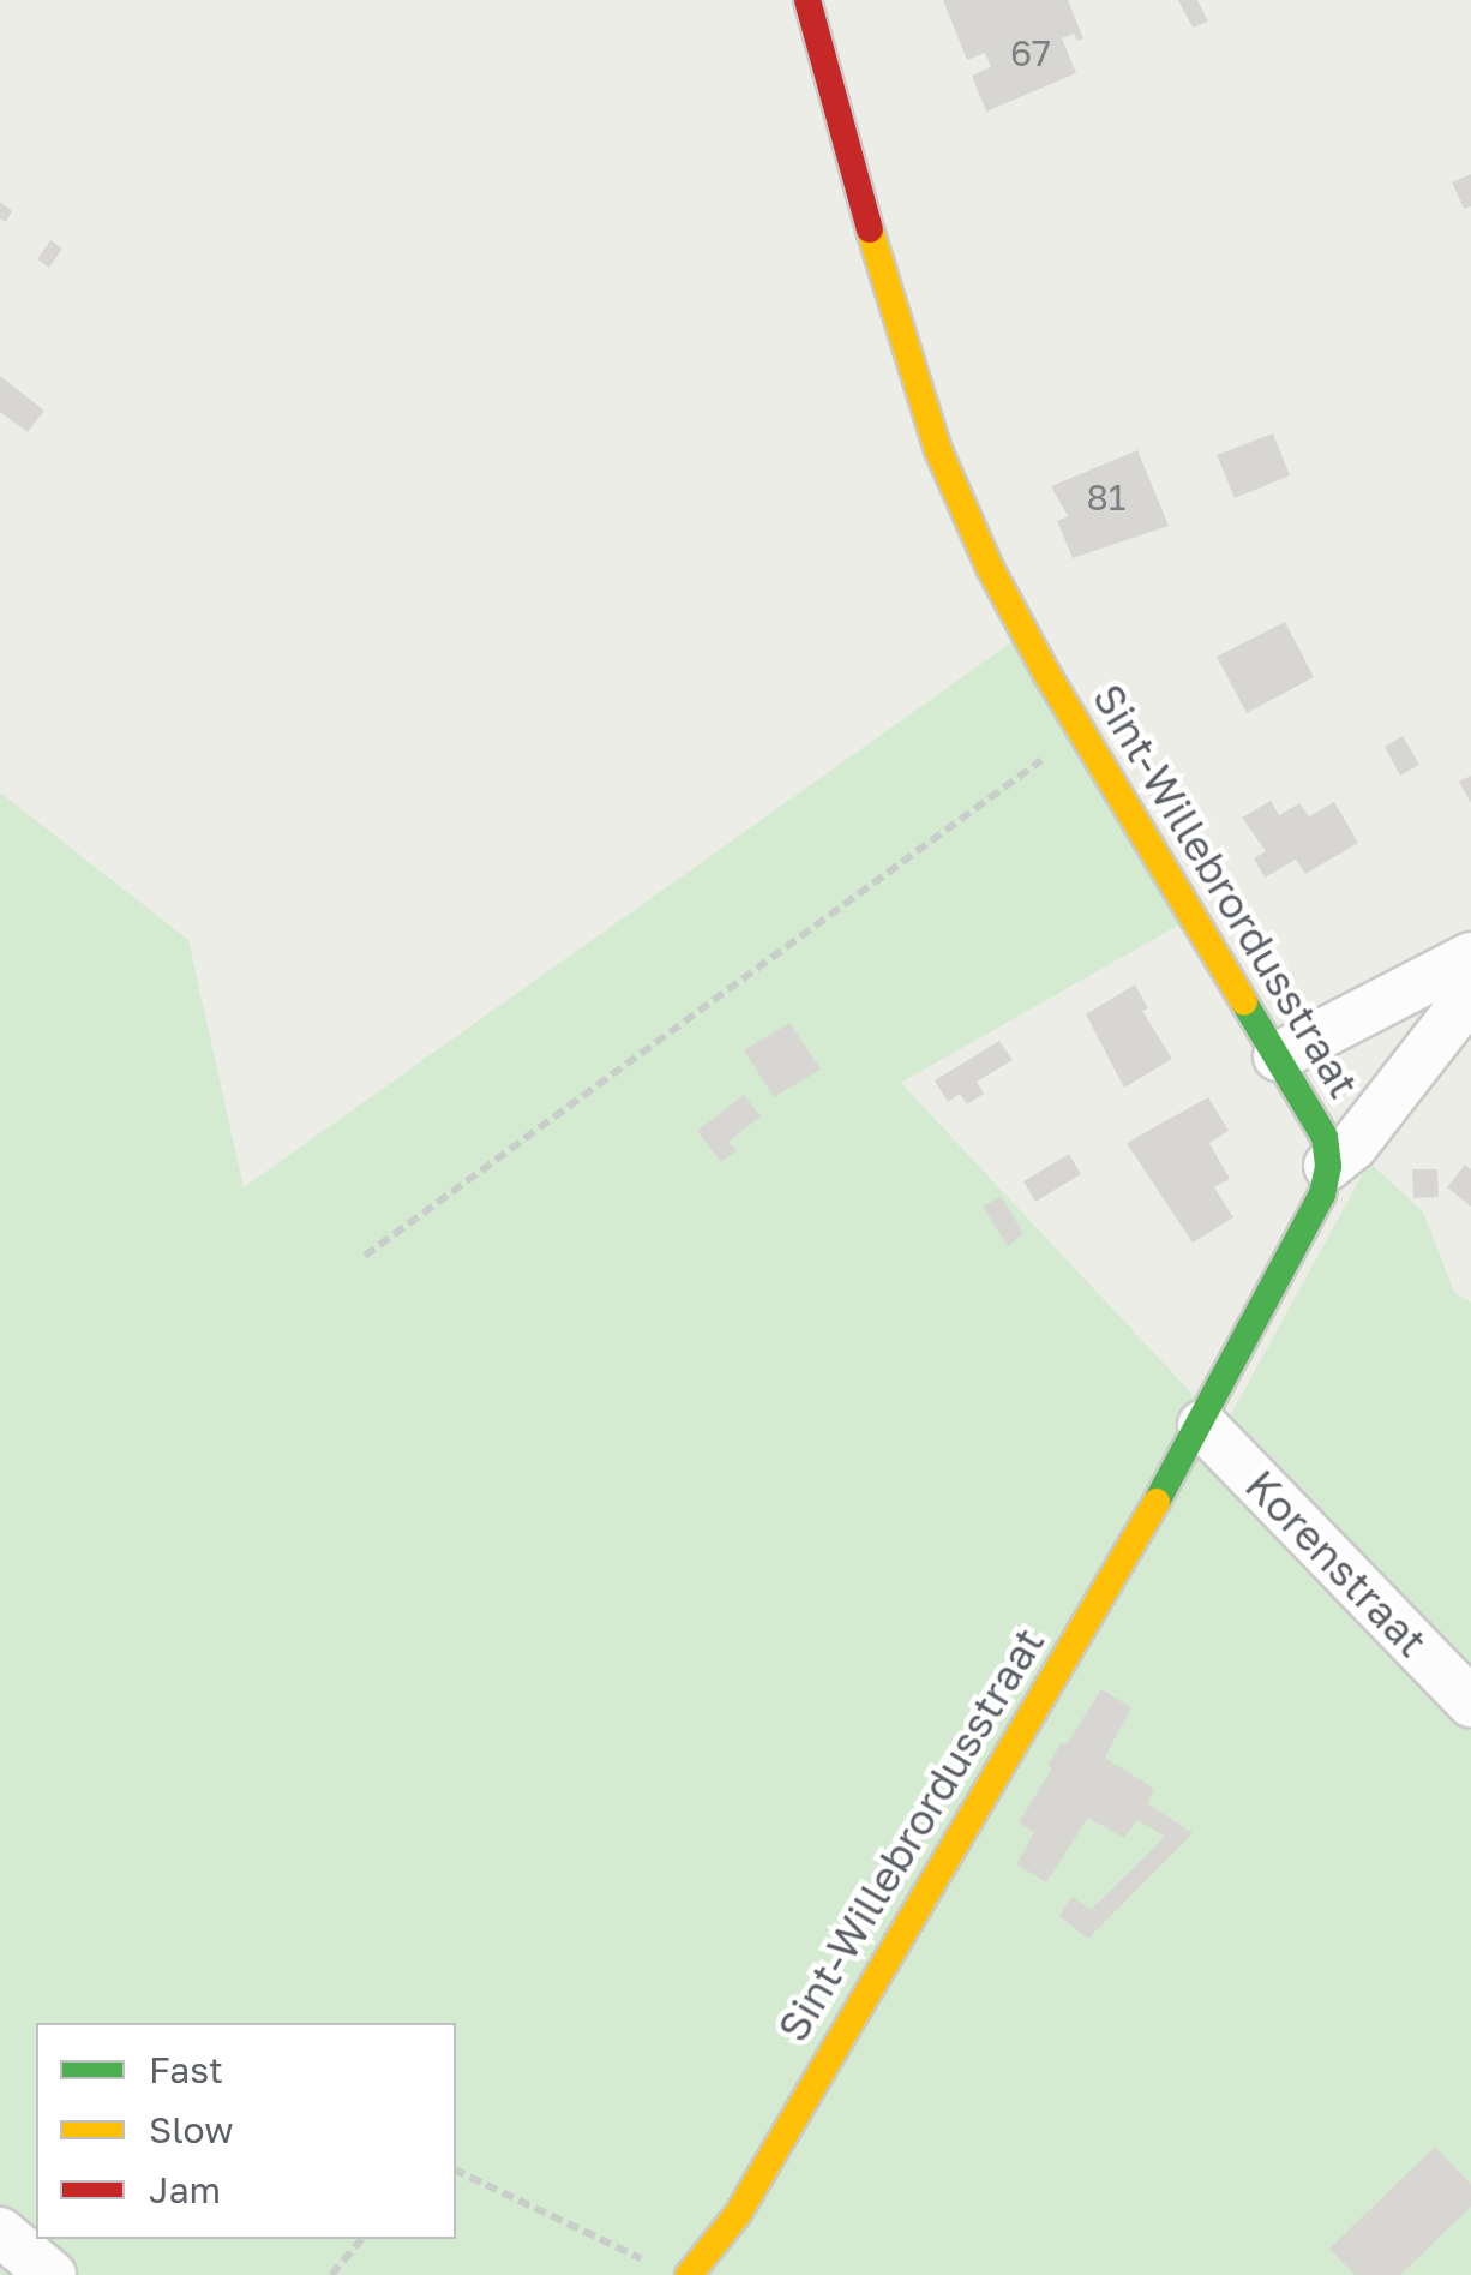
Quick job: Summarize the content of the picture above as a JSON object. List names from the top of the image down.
{
  "streets": {
    "street": ["Sint-Willebrordusstraat", "Korenstraat"]
  },
  "crossings": [
    ["Sint-Willebrordusstraat", "Korenstraat"]
  ],
  "house_numbers": ["67", "81"],
  "legend": ["Fast", "Slow", "Jam"]
}
